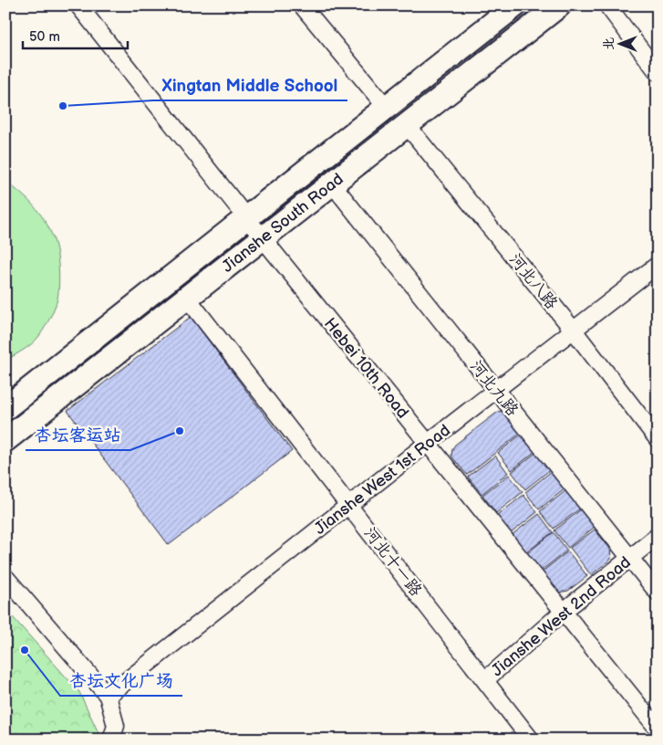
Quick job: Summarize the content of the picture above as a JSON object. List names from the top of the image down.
{
  "streets": {
    "main road": ["Jianshe South Road"],
    "street": [
      "河北八路",
      "Hebei 10th Road",
      "河北九路",
      "Jianshe West 1st Road",
      "河北十一路",
      "Jianshe West 2nd Road"
    ]
  },
  "crossings": [
    ["Jianshe South Road", "河北八路"],
    ["Jianshe South Road", "Hebei 10th Road"],
    ["Jianshe South Road", "河北九路"],
    ["Jianshe South Road", "河北十一路"],
    ["河北八路", "Jianshe West 1st Road"],
    ["Hebei 10th Road", "Jianshe West 1st Road"],
    ["Hebei 10th Road", "Jianshe West 2nd Road"],
    ["河北九路", "Jianshe West 1st Road"],
    ["河北九路", "Jianshe West 2nd Road"],
    ["Jianshe West 1st Road", "河北十一路"],
    ["河北十一路", "Jianshe West 2nd Road"]
  ],
  "places": ["Xingtan Middle School", "杏坛客运站", "杏坛文化广场"],
  "scale_bar": "50 m",
  "north": "left"
}
